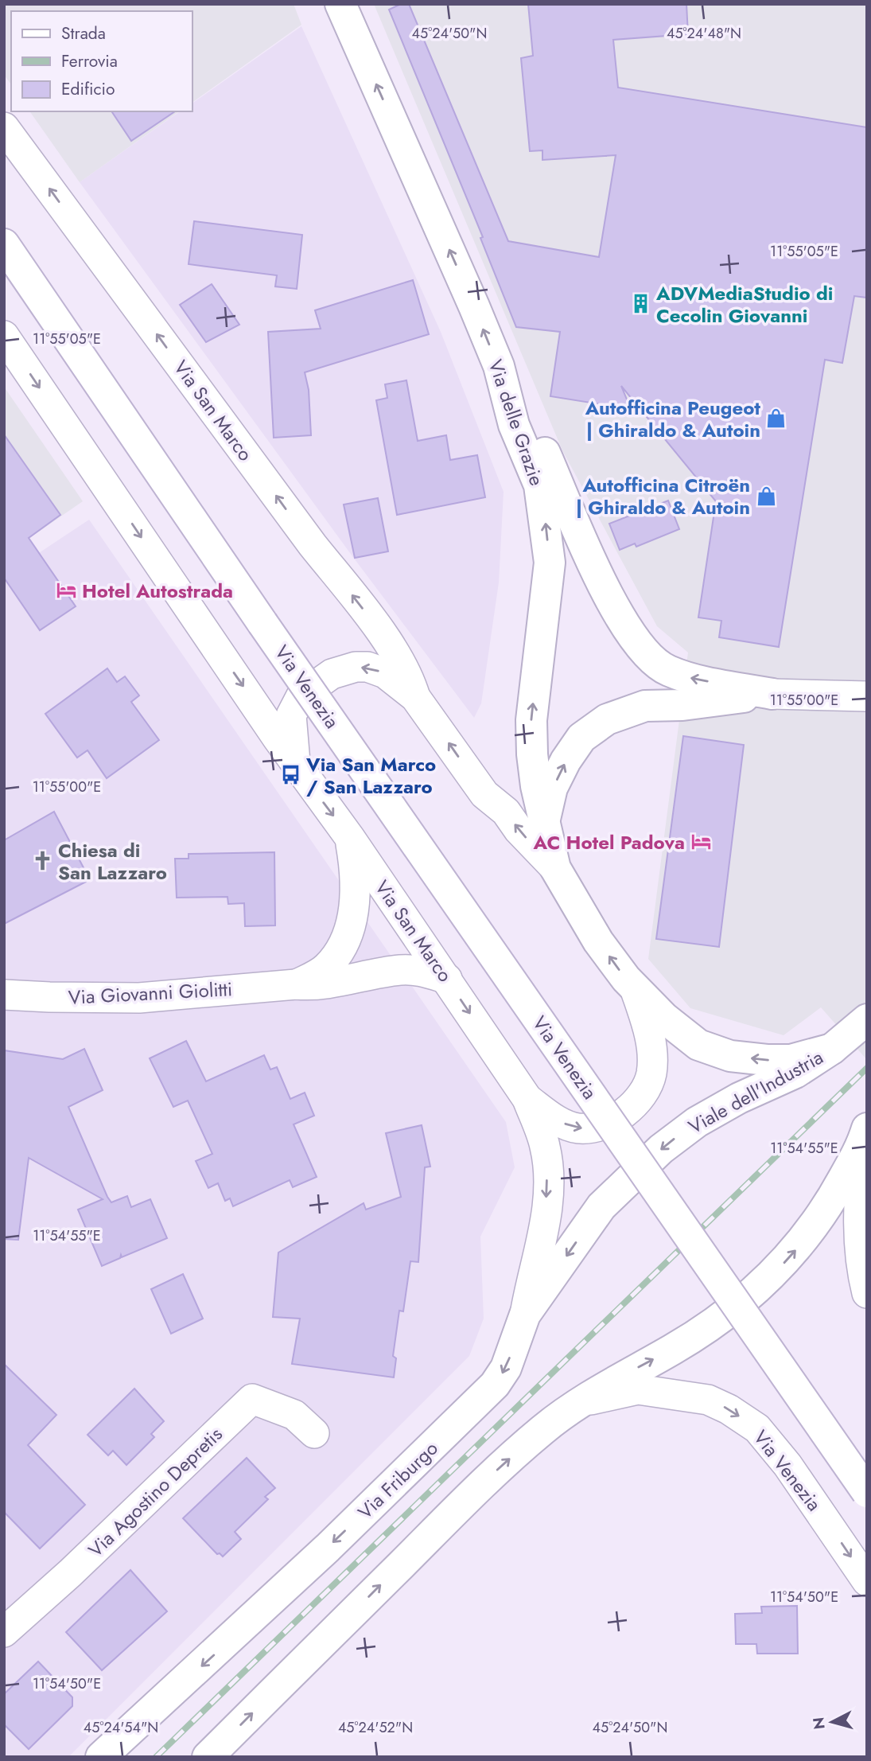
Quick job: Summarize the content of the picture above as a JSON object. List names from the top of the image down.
{
  "streets": {
    "street": [
      "Via San Marco",
      "Via delle Grazie",
      "Via Venezia",
      "Via Giovanni Giolitti",
      "Viale dell'Industria",
      "Via Friburgo",
      "Via Agostino Depretis"
    ]
  },
  "crossings": [
    ["Via San Marco", "Via delle Grazie"],
    ["Via San Marco", "Via Giovanni Giolitti"],
    ["Via San Marco", "Viale dell'Industria"],
    ["Via San Marco", "Via Friburgo"],
    ["Viale dell'Industria", "Via Friburgo"]
  ],
  "one_way": ["Via delle Grazie"],
  "places": {
    "building": ["ADVMediaStudio di Cecolin Giovanni"],
    "shop": ["Autofficina Peugeot | Ghiraldo & Autoin", "Autofficina Citroën | Ghiraldo & Autoin"],
    "hotel": ["Hotel Autostrada", "AC Hotel Padova"],
    "bus stop": ["Via San Marco / San Lazzaro"],
    "church": ["Chiesa di San Lazzaro"]
  },
  "legend": ["Strada", "Ferrovia", "Edificio"],
  "north": "left",
  "coordinates": [
    "45°24'50\"N",
    "45°24'48\"N",
    "11°55'05\"E",
    "11°55'00\"E",
    "11°54'55\"E",
    "11°54'50\"E",
    "45°24'54\"N",
    "45°24'52\"N"
  ]
}
